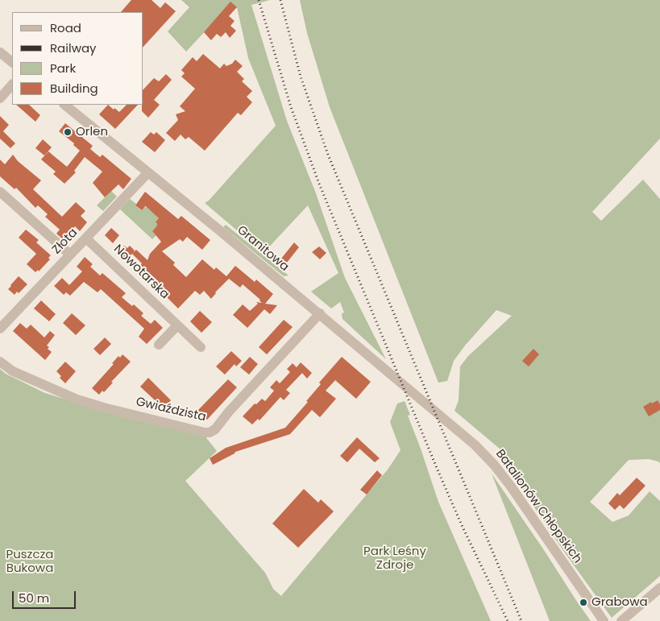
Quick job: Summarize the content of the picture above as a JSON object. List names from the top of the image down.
{
  "streets": {
    "street": [
      "Złota",
      "Granitowa",
      "Nowotarska",
      "Gwiaździsta",
      "Batalionów Chłopskich"
    ]
  },
  "crossings": [
    ["Złota", "Granitowa"],
    ["Złota", "Nowotarska"],
    ["Granitowa", "Gwiaździsta"],
    ["Granitowa", "Batalionów Chłopskich"]
  ],
  "parks": ["Park Leśny Zdroje", "Puszcza Bukowa"],
  "places": ["Orlen", "Grabowa"],
  "legend": [
    "Road",
    "Railway",
    "Park",
    "Building"
  ],
  "scale_bar": "50 m"
}
